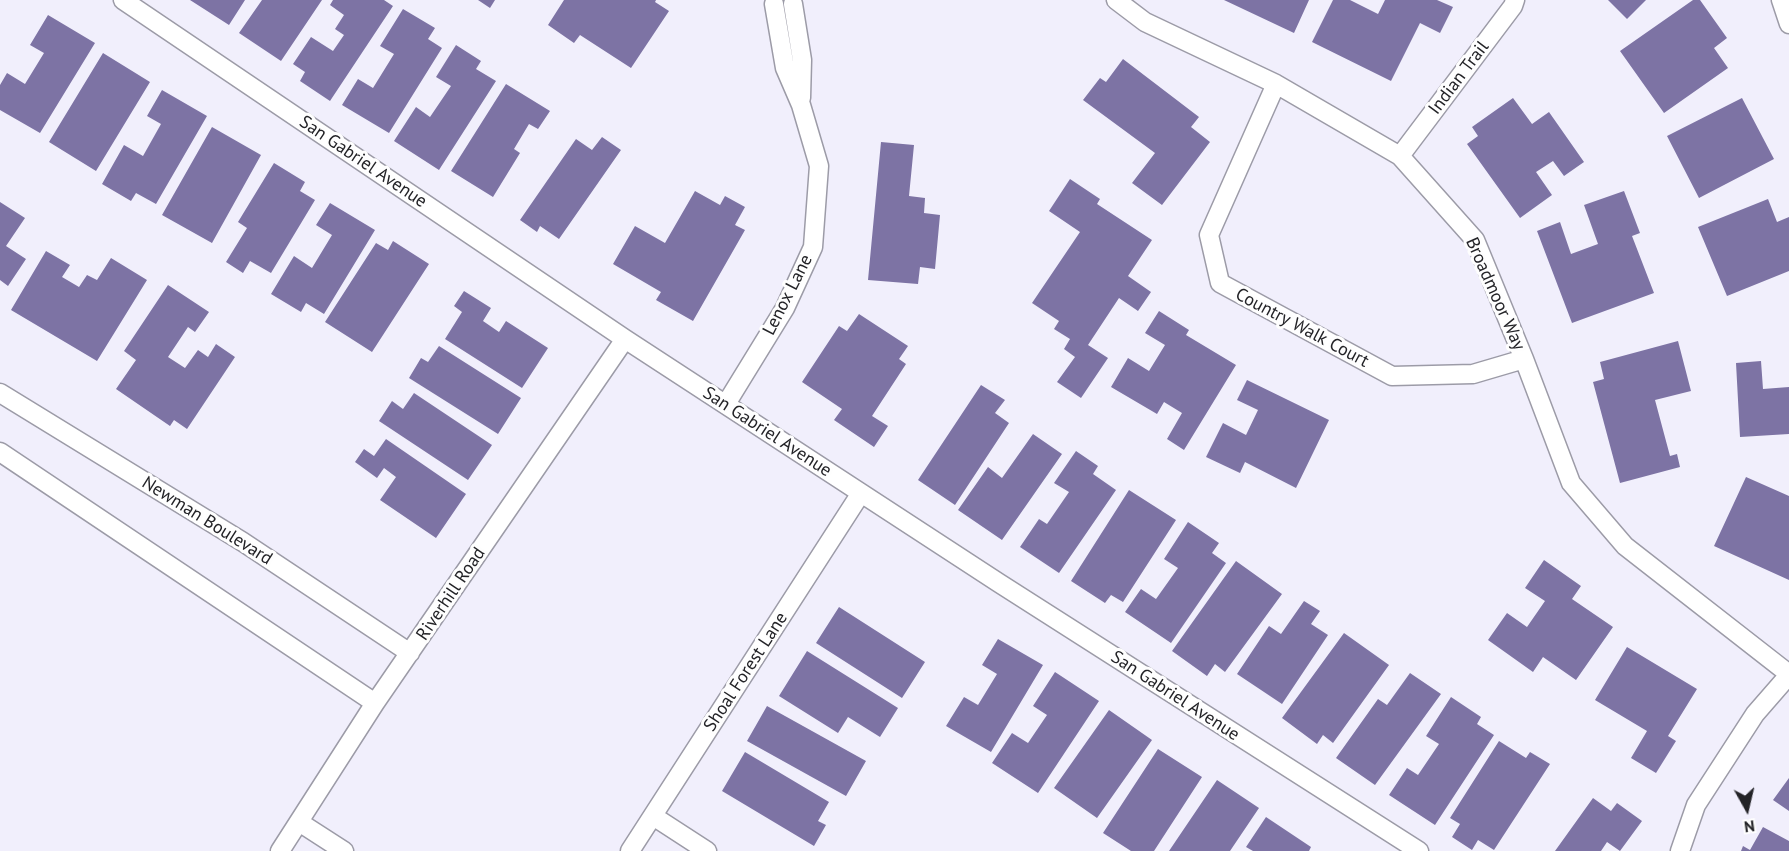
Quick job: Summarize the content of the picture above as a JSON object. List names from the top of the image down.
{
  "streets": {
    "street": [
      "Indian Trail",
      "San Gabriel Avenue",
      "Broadmoor Way",
      "Lenox Lane",
      "Country Walk Court",
      "Newman Boulevard",
      "Riverhill Road",
      "Shoal Forest Lane"
    ]
  },
  "crossings": [
    ["Indian Trail", "Broadmoor Way"],
    ["San Gabriel Avenue", "Lenox Lane"],
    ["San Gabriel Avenue", "Riverhill Road"],
    ["San Gabriel Avenue", "Shoal Forest Lane"],
    ["Broadmoor Way", "Country Walk Court"],
    ["Newman Boulevard", "Riverhill Road"]
  ],
  "north": "bottom"
}
